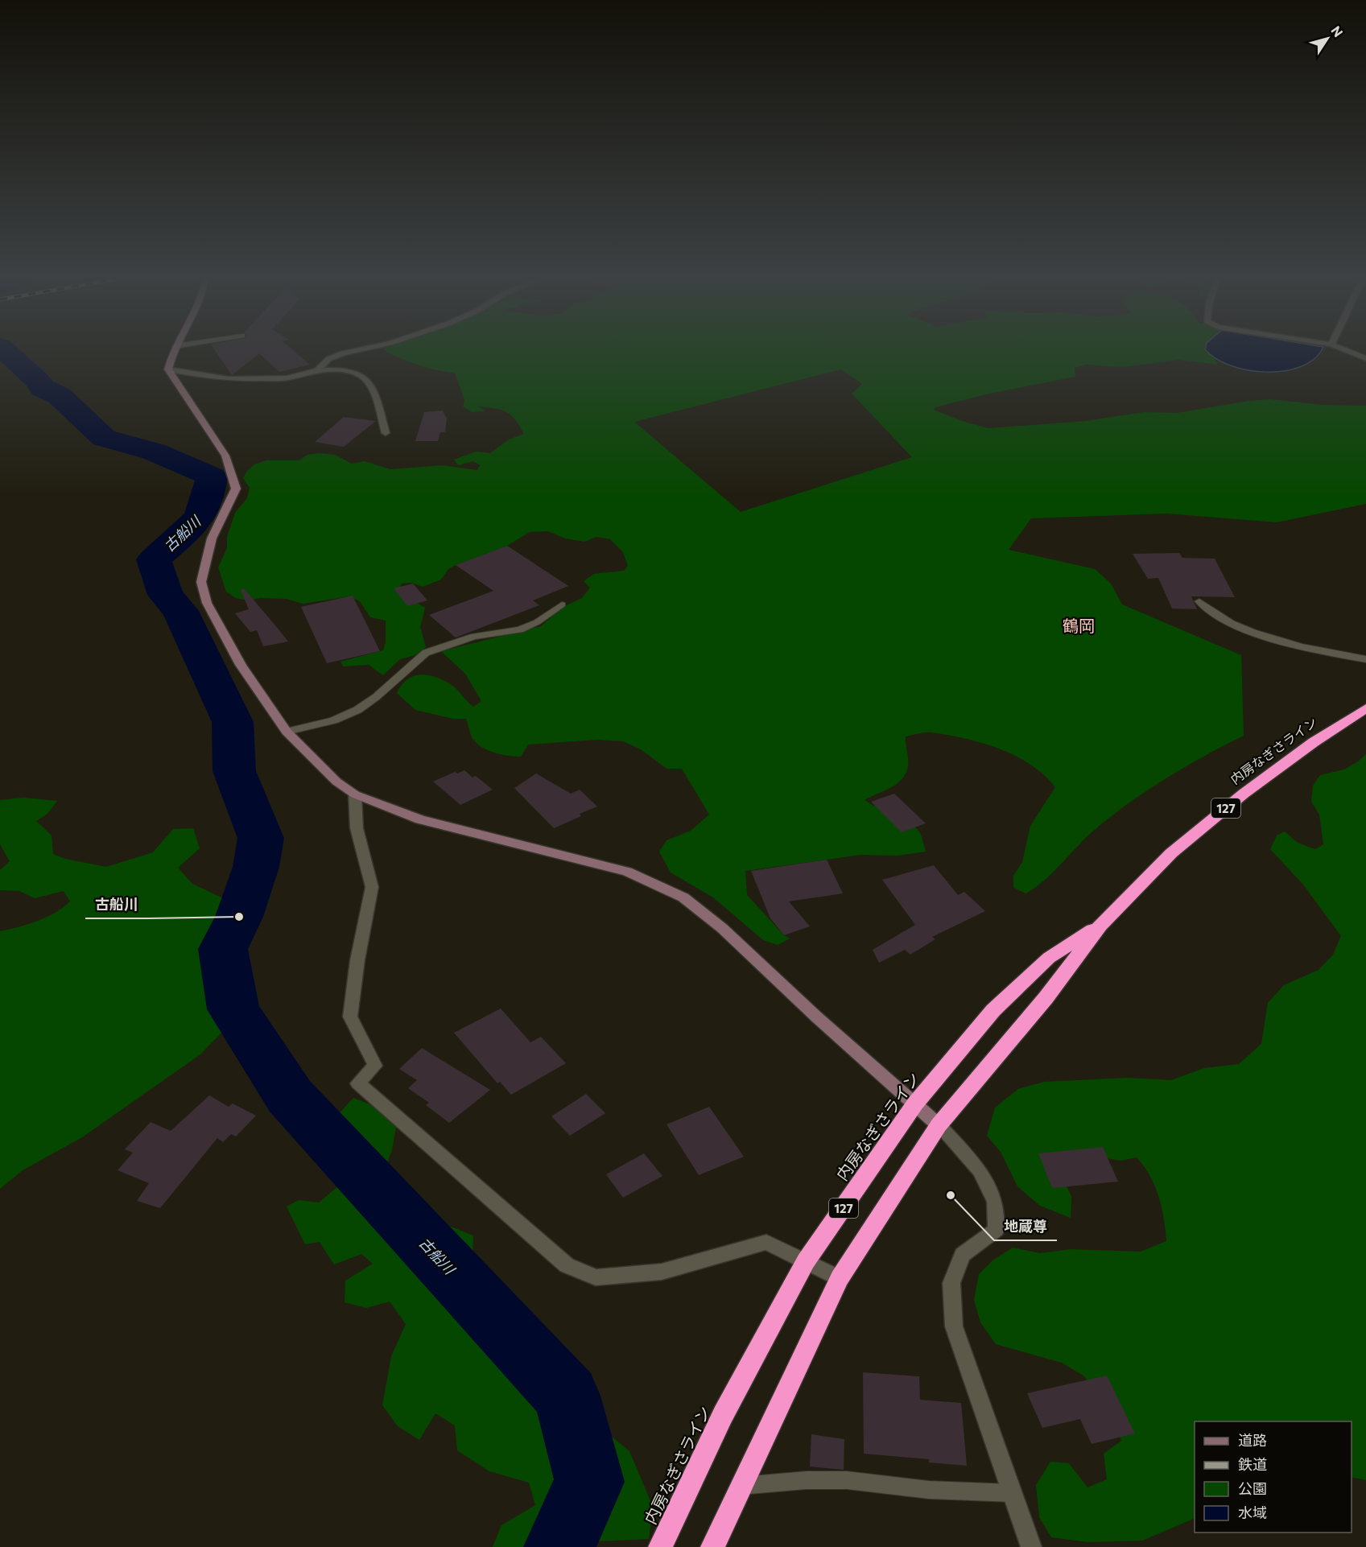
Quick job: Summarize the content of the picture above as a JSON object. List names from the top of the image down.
{
  "streets": {
    "highway": ["内房なぎさライン", "127"]
  },
  "districts": ["鶴岡"],
  "water": ["古船川"],
  "places": ["古船川", "地蔵尊"],
  "legend": [
    "道路",
    "鉄道",
    "公園",
    "水域"
  ],
  "north": "top right"
}
